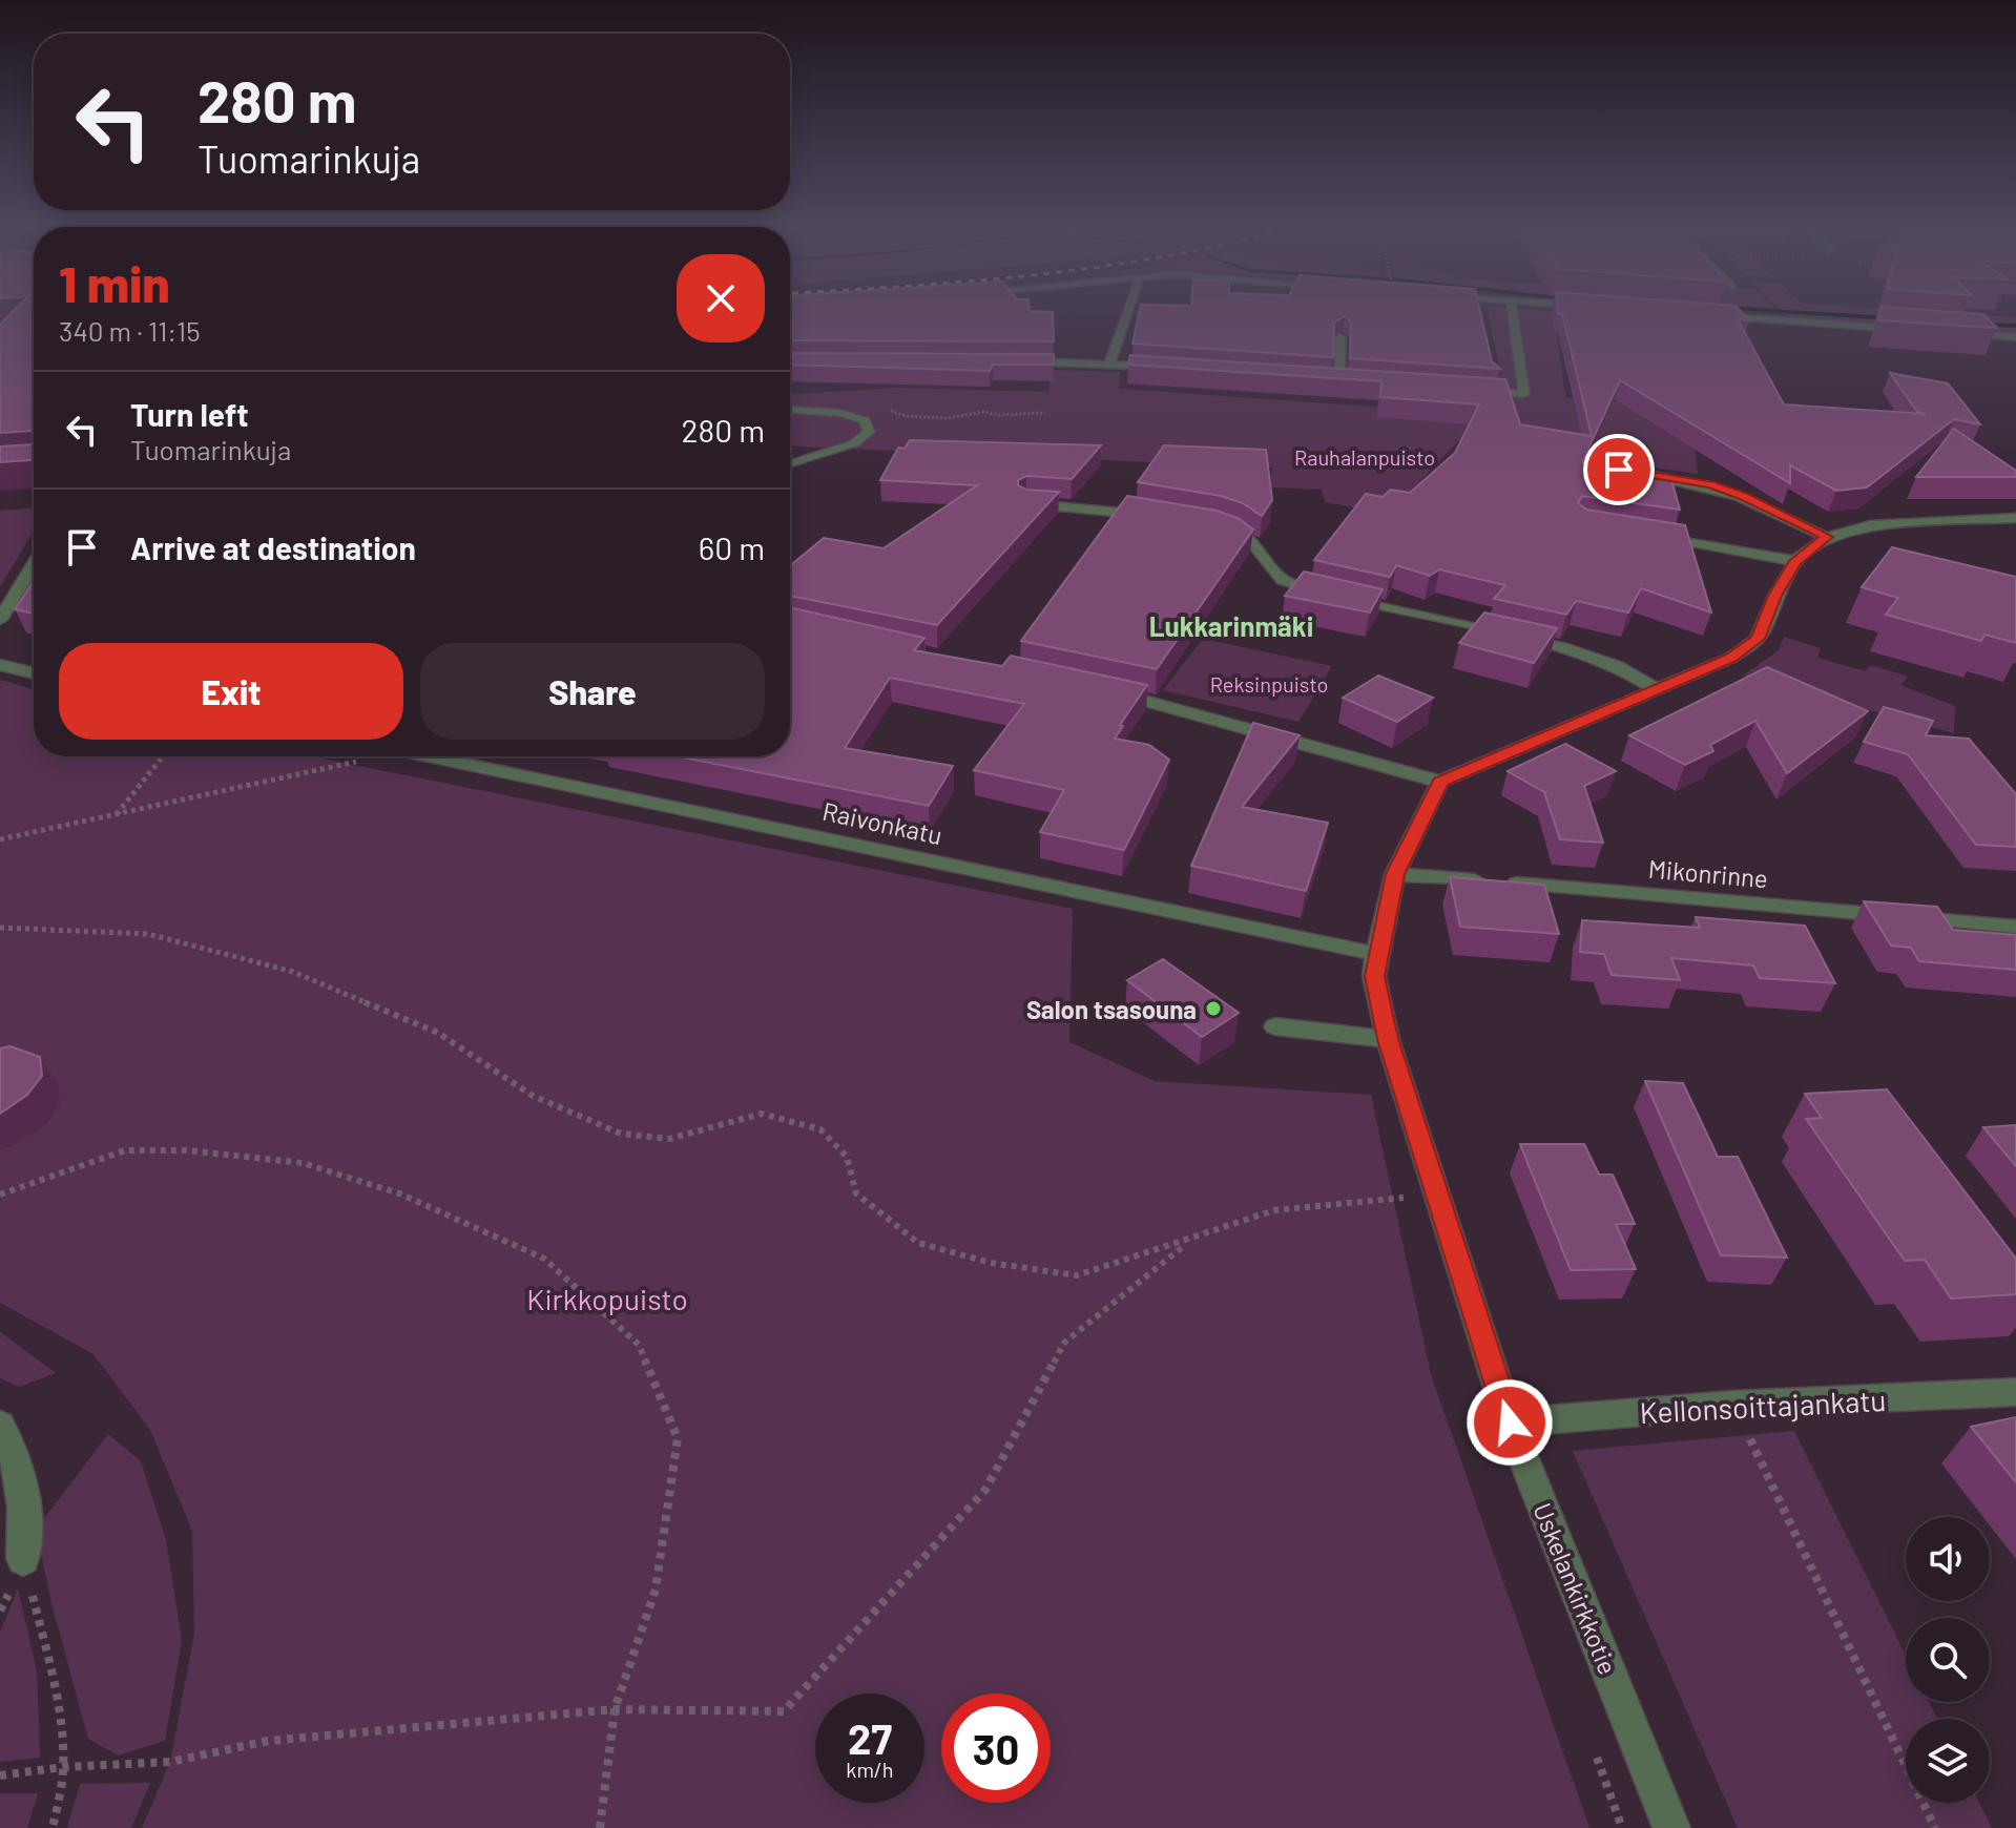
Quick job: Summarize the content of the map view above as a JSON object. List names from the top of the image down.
{
  "streets": {
    "street": [
      "Raivonkatu",
      "Mikonrinne",
      "Kellonsoittajankatu",
      "Uskelankirkkotie"
    ]
  },
  "crossings": [
    ["Raivonkatu", "Uskelankirkkotie"],
    ["Mikonrinne", "Uskelankirkkotie"],
    ["Kellonsoittajankatu", "Uskelankirkkotie"]
  ],
  "districts": ["Lukkarinmäki"],
  "parks": ["Rauhalanpuisto", "Reksinpuisto", "Kirkkopuisto"],
  "places": ["Salon tsasouna"],
  "page": {
    "turn": ["280 m", "Tuomarinkuja"],
    "heading": ["1 min", "340 m · 11:15"],
    "list": [
      {
        "name": "Turn left",
        "note": "Tuomarinkuja",
        "value": "280 m"
      },
      {
        "name": "Arrive at destination",
        "value": "60 m"
      }
    ],
    "buttons": ["Exit", "Share"],
    "speed": "27 km/h",
    "limit": "30"
  }
}
